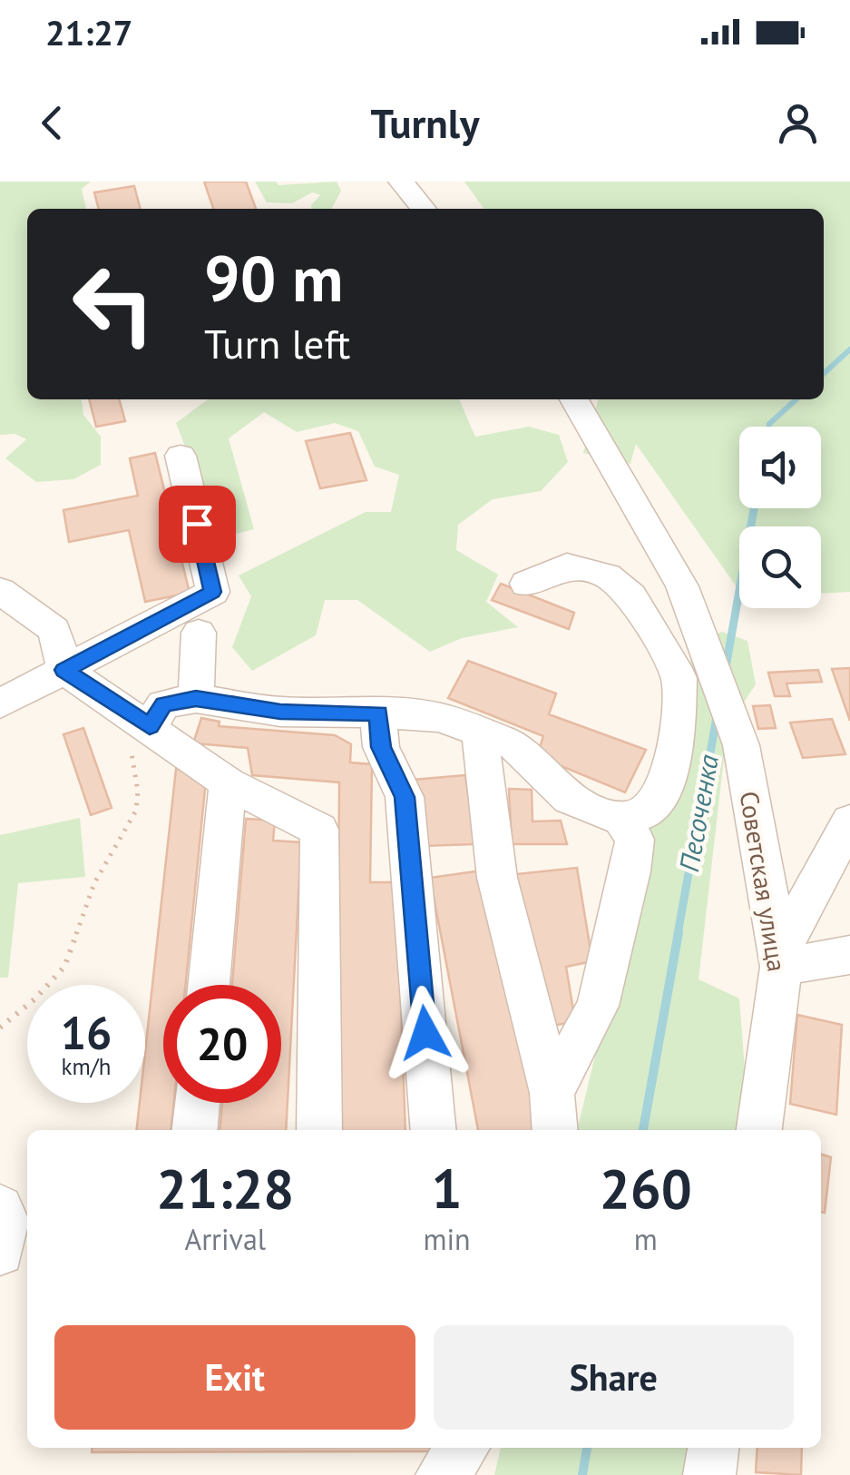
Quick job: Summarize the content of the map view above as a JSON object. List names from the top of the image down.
{
  "streets": {
    "street": ["Советская улица"]
  },
  "water": ["Песоченка"],
  "page": {
    "status": "21:27",
    "header": "Turnly",
    "turn": ["90 m", "Turn left"],
    "speed": "16 km/h",
    "limit": "20",
    "eta": [
      "21:28",
      "Arrival",
      "1",
      "min",
      "260",
      "m"
    ],
    "buttons": ["Exit", "Share"]
  }
}
